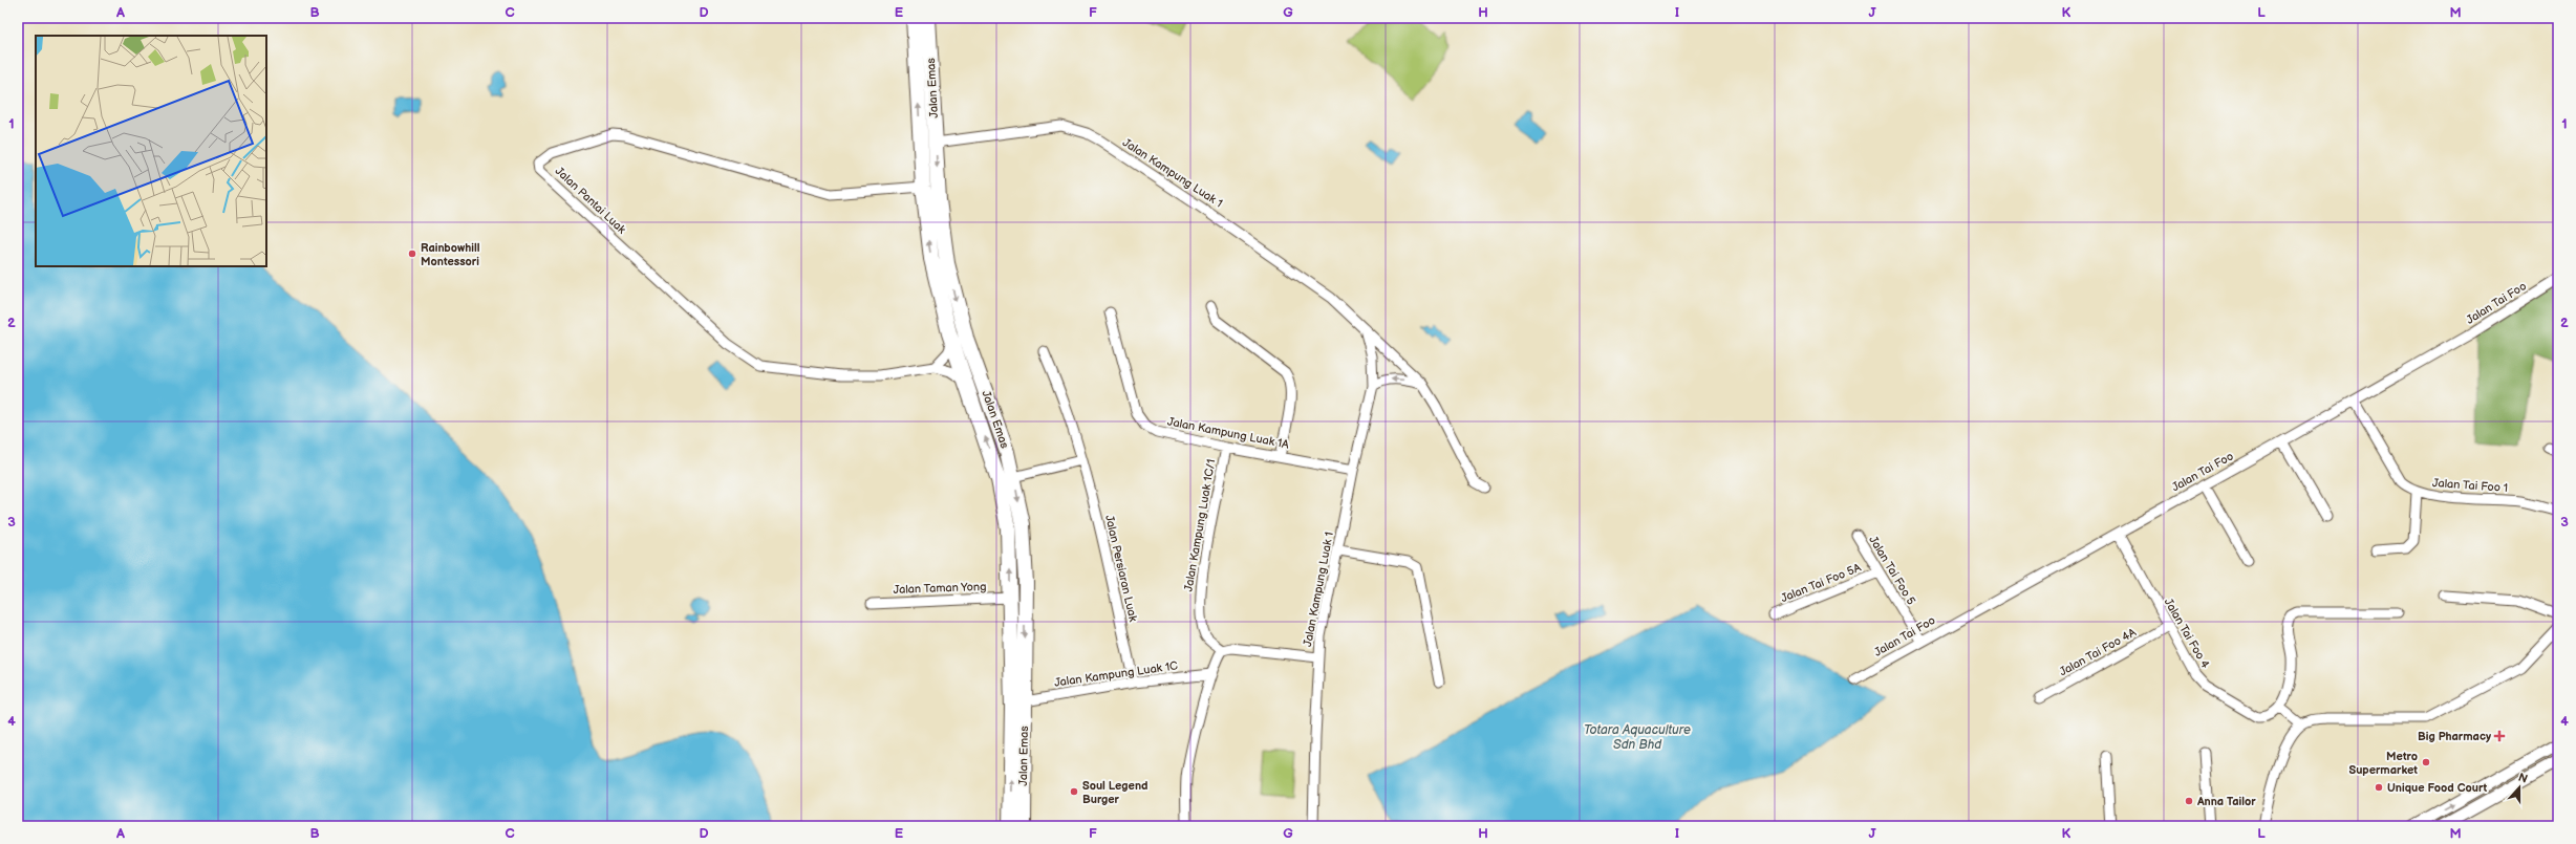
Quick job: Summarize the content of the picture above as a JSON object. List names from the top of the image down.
{
  "streets": {
    "main road": ["Jalan Emas"],
    "street": [
      "Jalan Kampung Luak 1",
      "Jalan Pantai Luak",
      "Jalan Tai Foo",
      "Jalan Kampung Luak 1A",
      "Jalan Tai Foo 1",
      "Jalan Kampung Luak 1C/1",
      "Jalan Persiaran Luak",
      "Jalan Tai Foo 5",
      "Jalan Tai Foo 5A",
      "Jalan Taman Yong",
      "Jalan Tai Foo 4",
      "Jalan Tai Foo 4A",
      "Jalan Kampung Luak 1C"
    ]
  },
  "crossings": [
    ["Jalan Emas", "Jalan Kampung Luak 1"],
    ["Jalan Emas", "Jalan Pantai Luak"],
    ["Jalan Emas", "Jalan Taman Yong"],
    ["Jalan Emas", "Jalan Kampung Luak 1C"],
    ["Jalan Kampung Luak 1", "Jalan Kampung Luak 1A"],
    ["Jalan Tai Foo", "Jalan Tai Foo 1"],
    ["Jalan Tai Foo", "Jalan Tai Foo 5"],
    ["Jalan Tai Foo", "Jalan Tai Foo 4"],
    ["Jalan Kampung Luak 1A", "Jalan Kampung Luak 1C/1"],
    ["Jalan Persiaran Luak", "Jalan Kampung Luak 1C"],
    ["Jalan Tai Foo 5", "Jalan Tai Foo 5A"],
    ["Jalan Tai Foo 4", "Jalan Tai Foo 4A"]
  ],
  "water": ["Totara Aquaculture Sdn Bhd"],
  "places": {
    "other": [
      "Rainbowhill Montessori",
      "Metro Supermarket",
      "Unique Food Court",
      "Soul Legend Burger",
      "Anna Tailor"
    ],
    "health": ["Big Pharmacy"]
  },
  "north": "top",
  "grid": {
    "columns": [
      "A",
      "B",
      "C",
      "D",
      "E",
      "F",
      "G",
      "H",
      "I",
      "J",
      "K",
      "L",
      "M"
    ],
    "rows": [
      "1",
      "2",
      "3",
      "4"
    ]
  }
}
